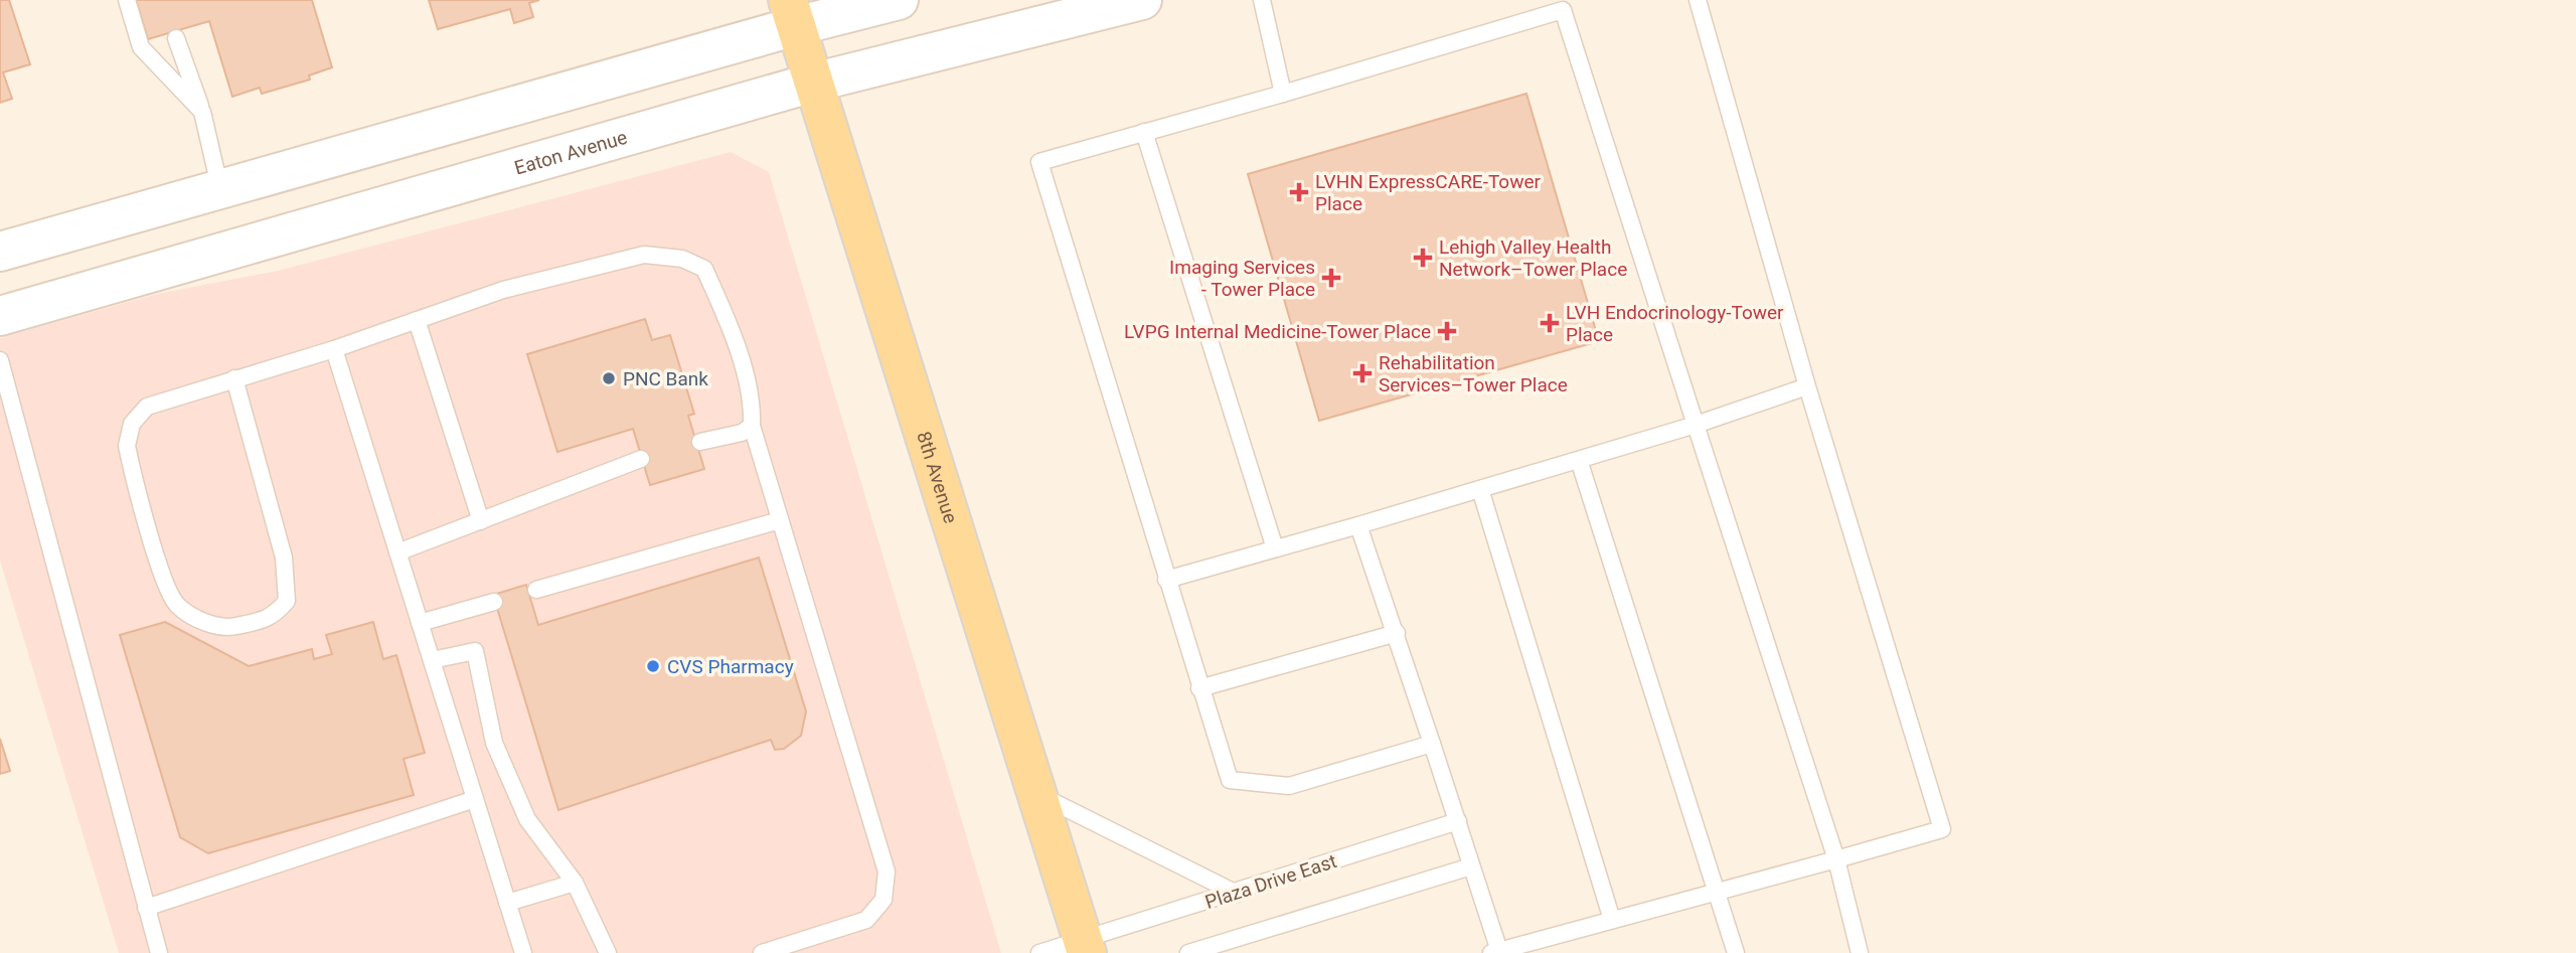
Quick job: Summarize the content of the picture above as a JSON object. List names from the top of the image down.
{
  "streets": {
    "main road": ["8th Avenue"],
    "street": ["Eaton Avenue"],
    "lane": ["Plaza Drive East"]
  },
  "crossings": [
    ["Eaton Avenue", "8th Avenue"],
    ["8th Avenue", "Plaza Drive East"]
  ],
  "places": {
    "health": [
      "LVHN ExpressCARE-Tower Place",
      "Lehigh Valley Health Network–Tower Place",
      "Imaging Services - Tower Place",
      "LVH Endocrinology-Tower Place",
      "LVPG Internal Medicine-Tower Place",
      "Rehabilitation Services–Tower Place"
    ],
    "other": ["PNC Bank", "CVS Pharmacy"]
  }
}
